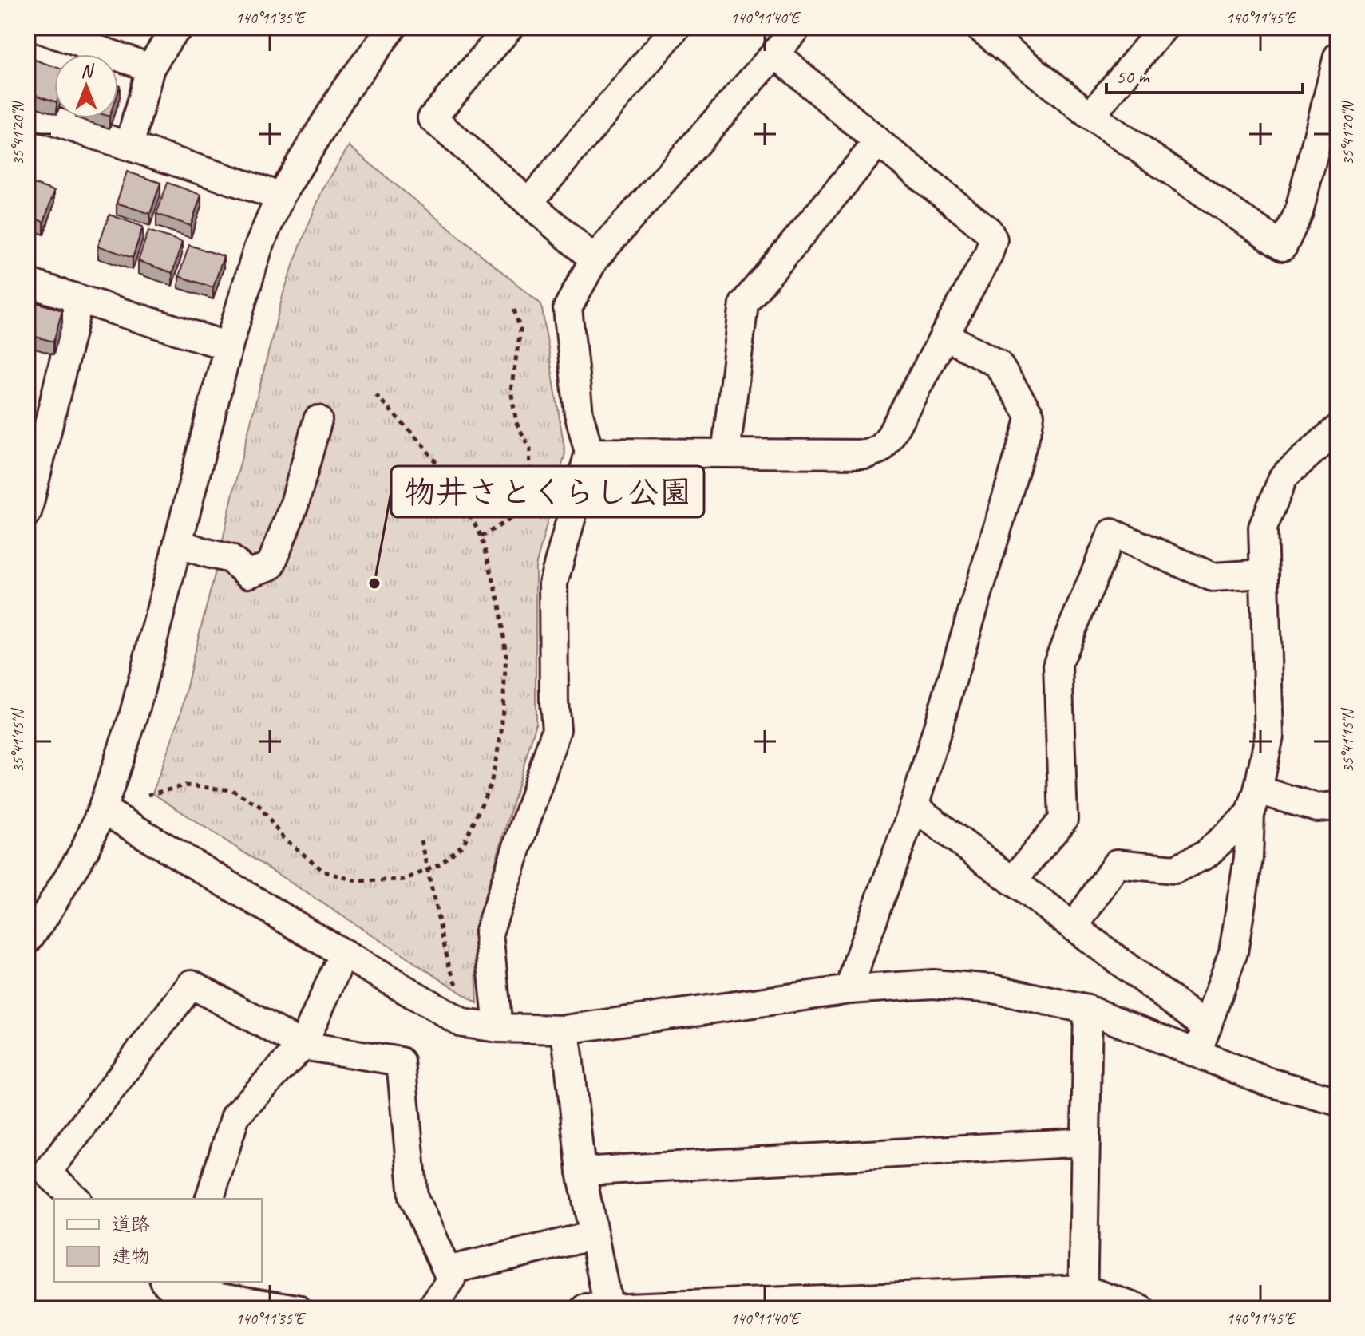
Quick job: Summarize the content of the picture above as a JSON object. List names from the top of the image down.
{
  "places": ["物井さとくらし公園"],
  "legend": ["道路", "建物"],
  "scale_bar": "50 m",
  "north": "top",
  "coordinates": [
    "140°11'35\"E",
    "140°11'40\"E",
    "140°11'45\"E",
    "35°41'20\"N",
    "35°41'15\"N"
  ]
}
